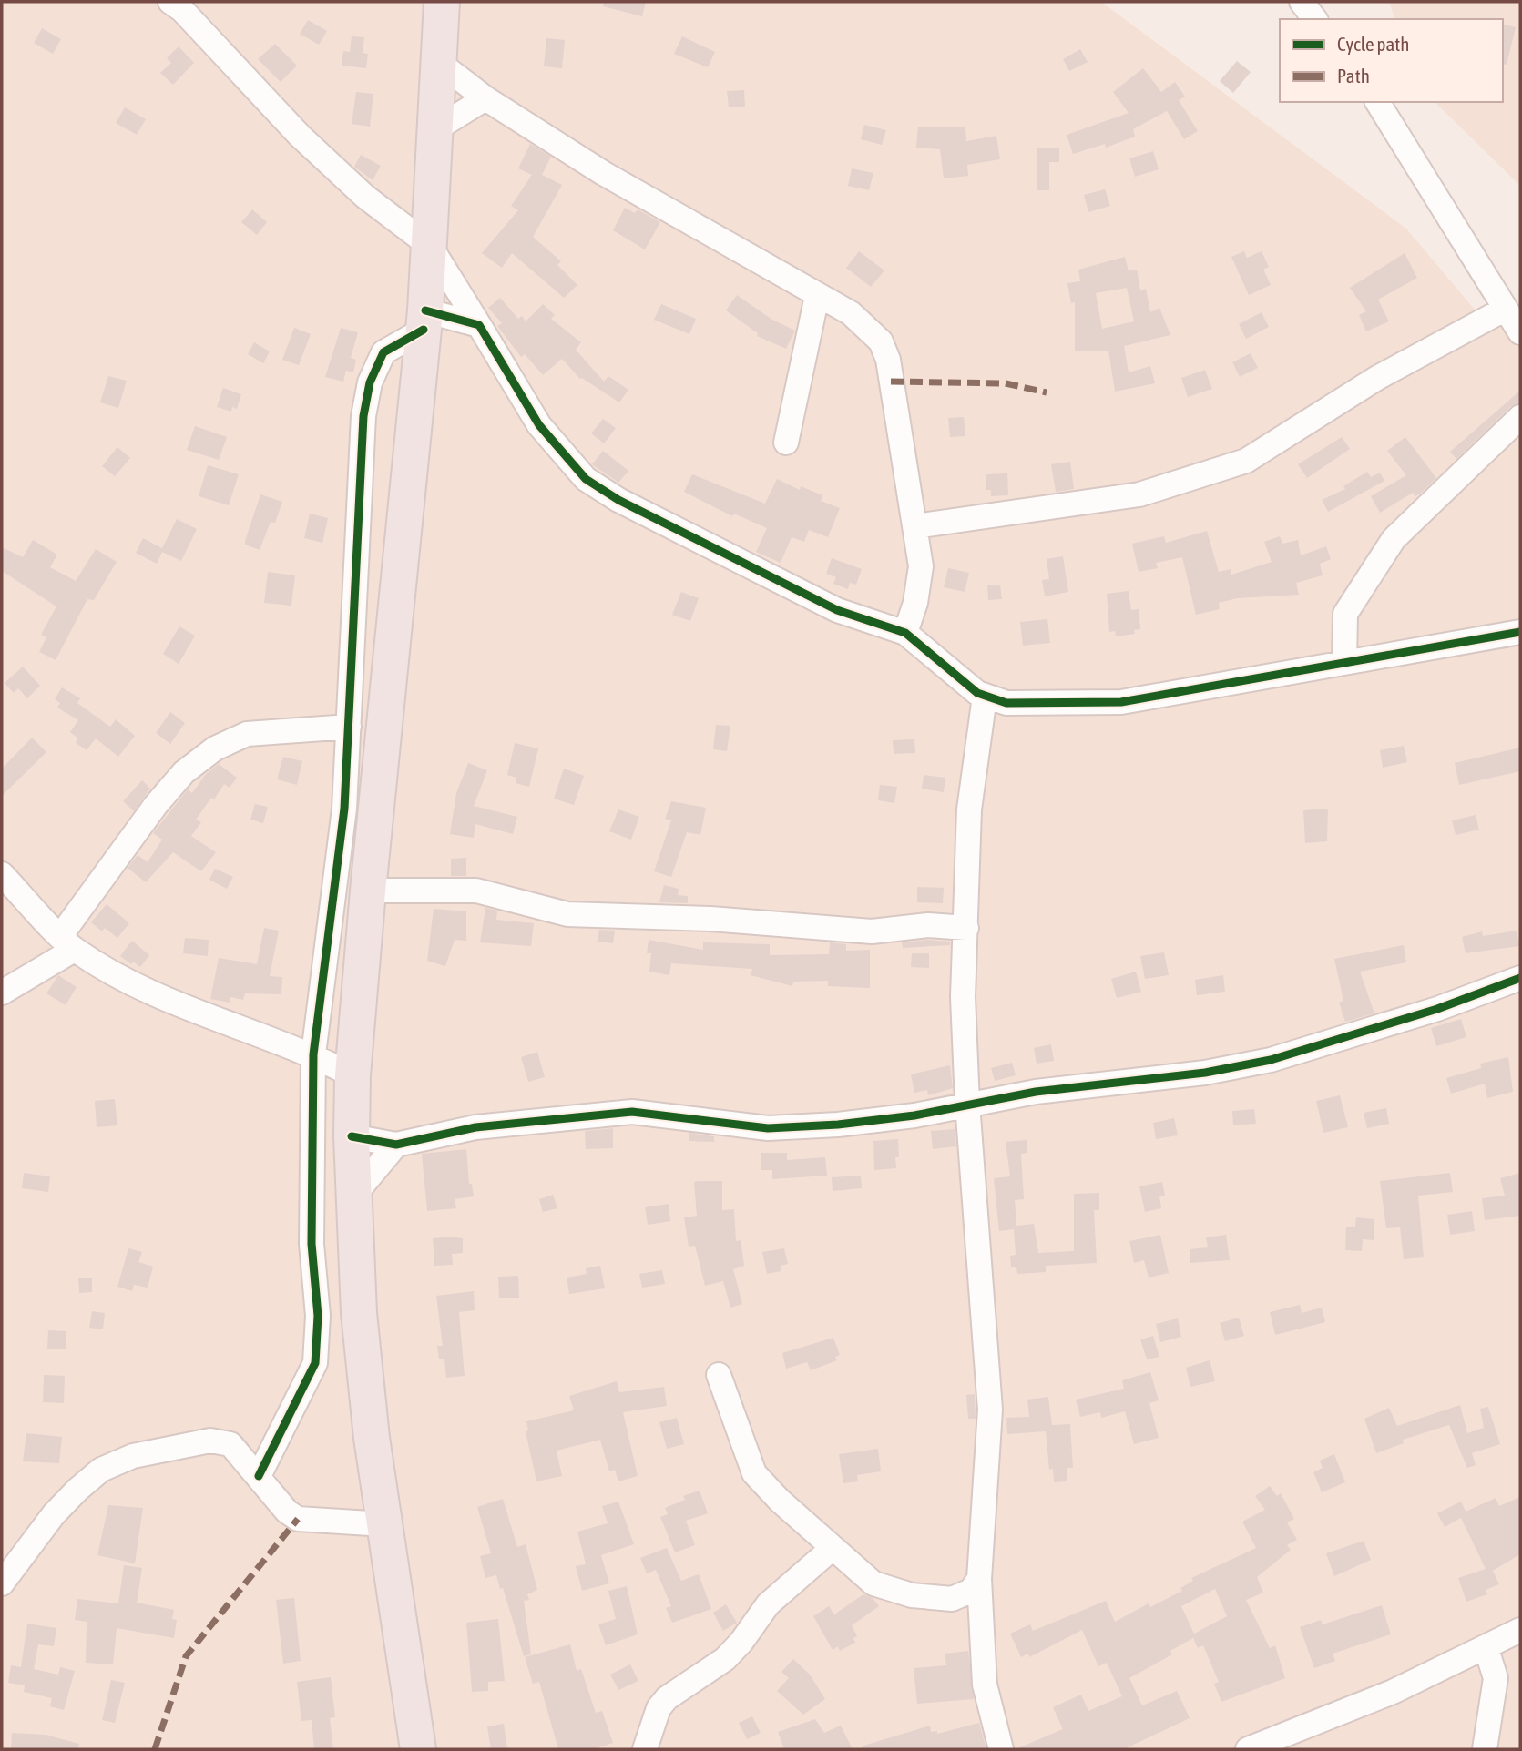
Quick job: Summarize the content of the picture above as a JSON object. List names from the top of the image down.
{
  "legend": ["Cycle path", "Path"]
}
